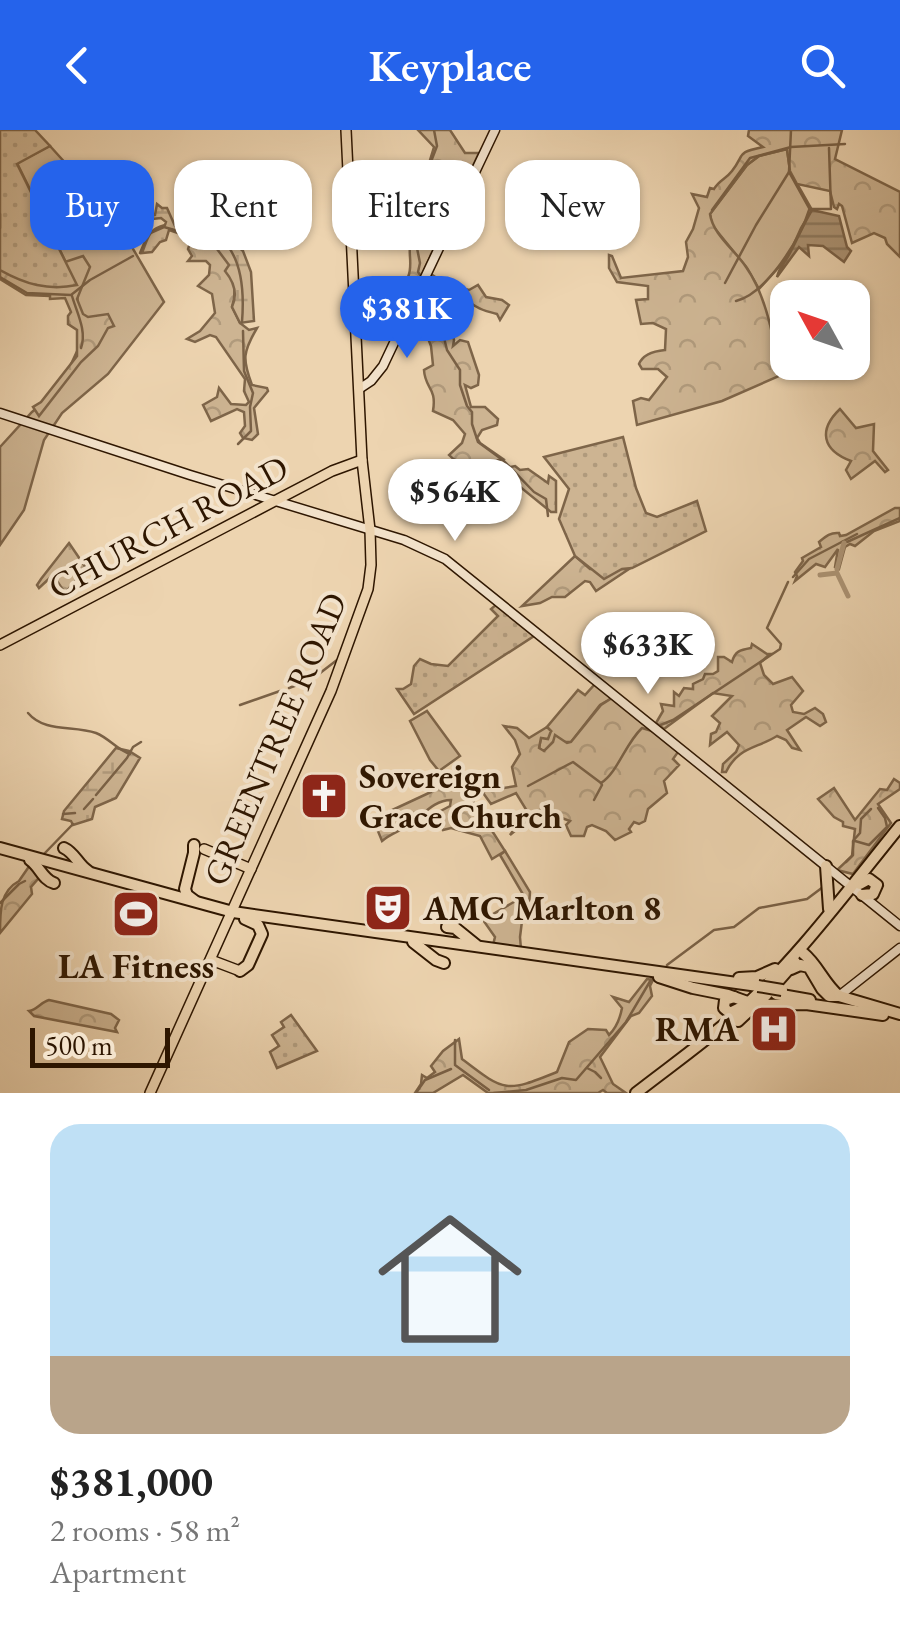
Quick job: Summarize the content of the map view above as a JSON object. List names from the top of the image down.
{
  "streets": {
    "main road": ["CHURCH ROAD", "GREENTREE ROAD"]
  },
  "crossings": [
    ["CHURCH ROAD", "GREENTREE ROAD"]
  ],
  "places": {
    "church": ["Sovereign Grace Church"],
    "theatre": ["AMC Marlton 8"],
    "sports": ["LA Fitness"],
    "hospital": ["RMA"]
  },
  "scale_bar": "500 m",
  "north": "top left",
  "page": {
    "header": "Keyplace",
    "chip": [
      "Buy",
      "Rent",
      "Filters",
      "New"
    ],
    "price": ["$381K", "$564K", "$633K"],
    "scale": "500 m",
    "list": [
      {
        "name": "$381,000",
        "note": "2 rooms · 58 m² · Apartment"
      }
    ]
  }
}
